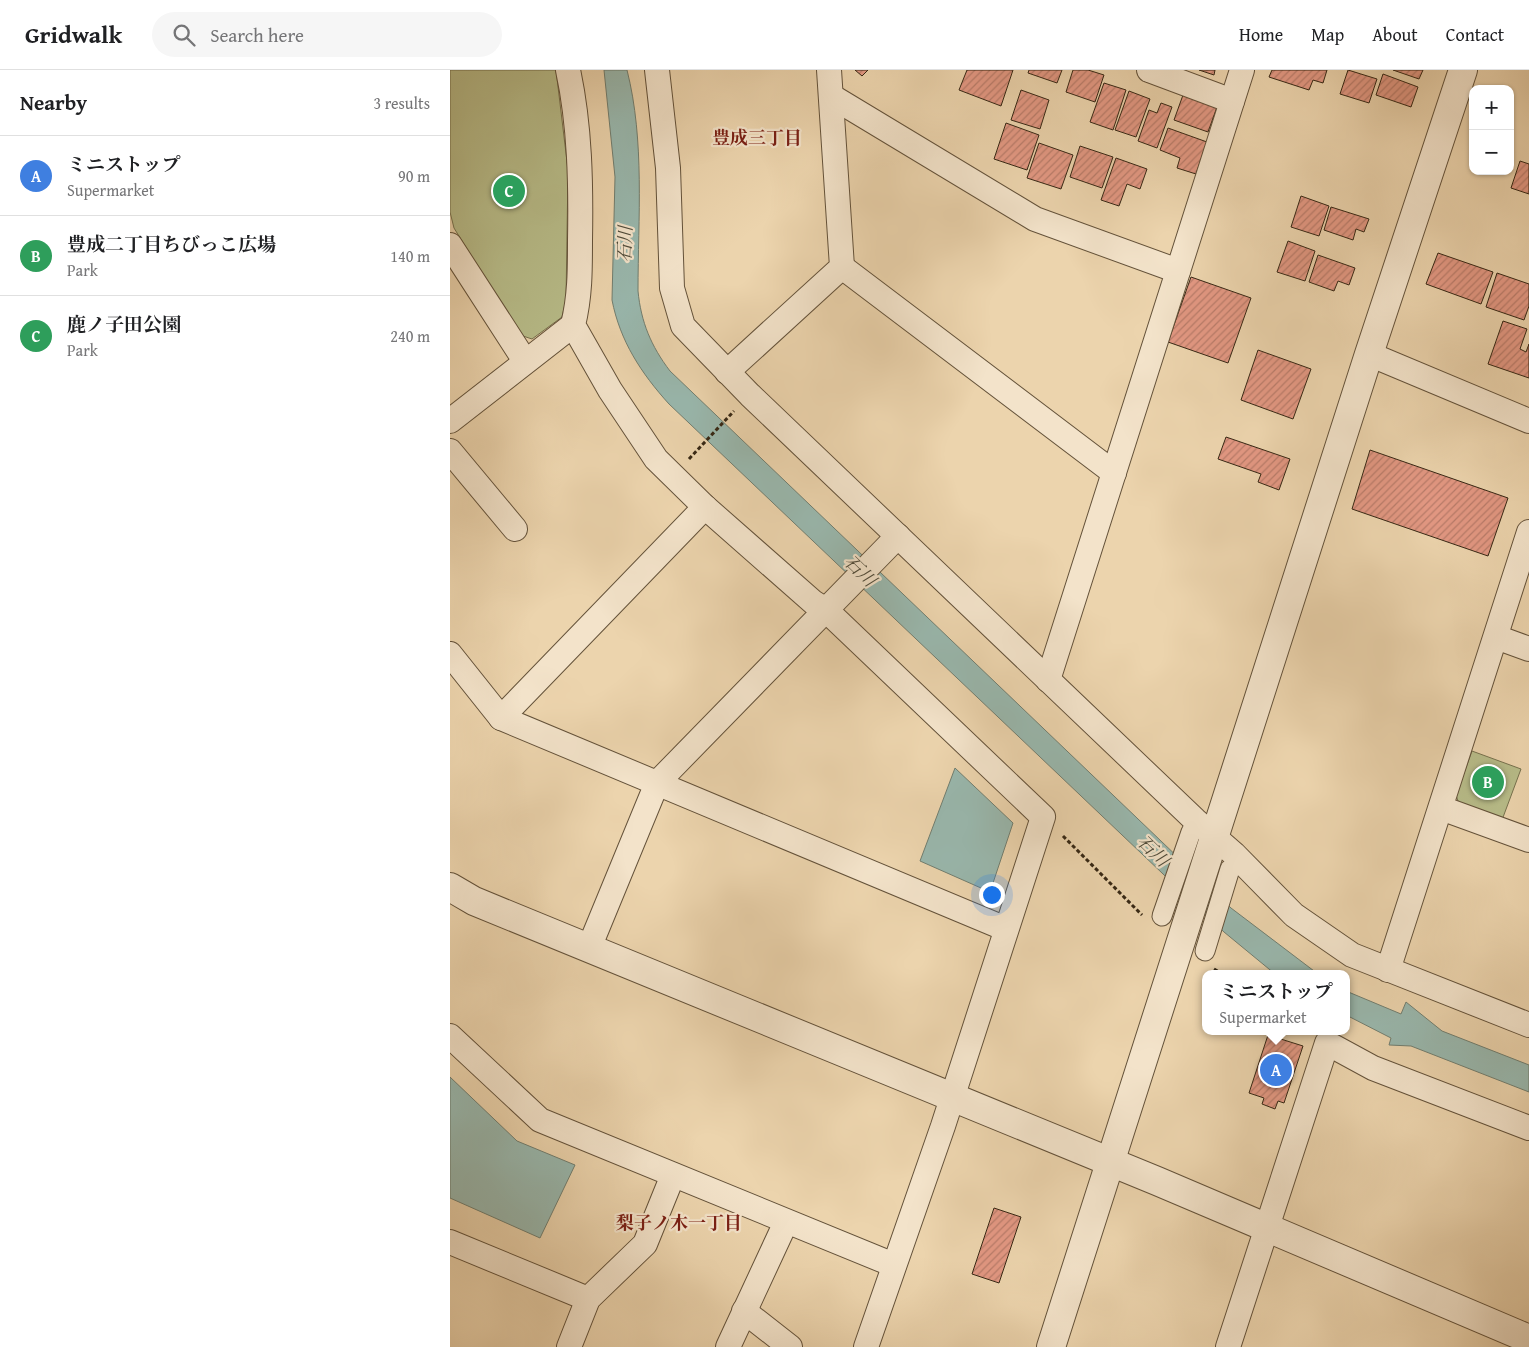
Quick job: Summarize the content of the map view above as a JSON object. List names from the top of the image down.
{
  "districts": ["豊成三丁目", "梨子ノ木一丁目"],
  "water": ["石川"],
  "page": {
    "header": "Gridwalk",
    "search": "Search here",
    "nav": [
      "Home",
      "Map",
      "About",
      "Contact"
    ],
    "heading": ["Nearby", "3 results"],
    "map_buttons": ["+", "−"],
    "list": [
      {
        "mark": "A",
        "name": "ミニストップ",
        "note": "Supermarket",
        "value": "90 m"
      },
      {
        "mark": "B",
        "name": "豊成二丁目ちびっこ広場",
        "note": "Park",
        "value": "140 m"
      },
      {
        "mark": "C",
        "name": "鹿ノ子田公園",
        "note": "Park",
        "value": "240 m"
      }
    ],
    "pins": ["C", "B", "A"],
    "popup": ["ミニストップ", "Supermarket"]
  }
}
